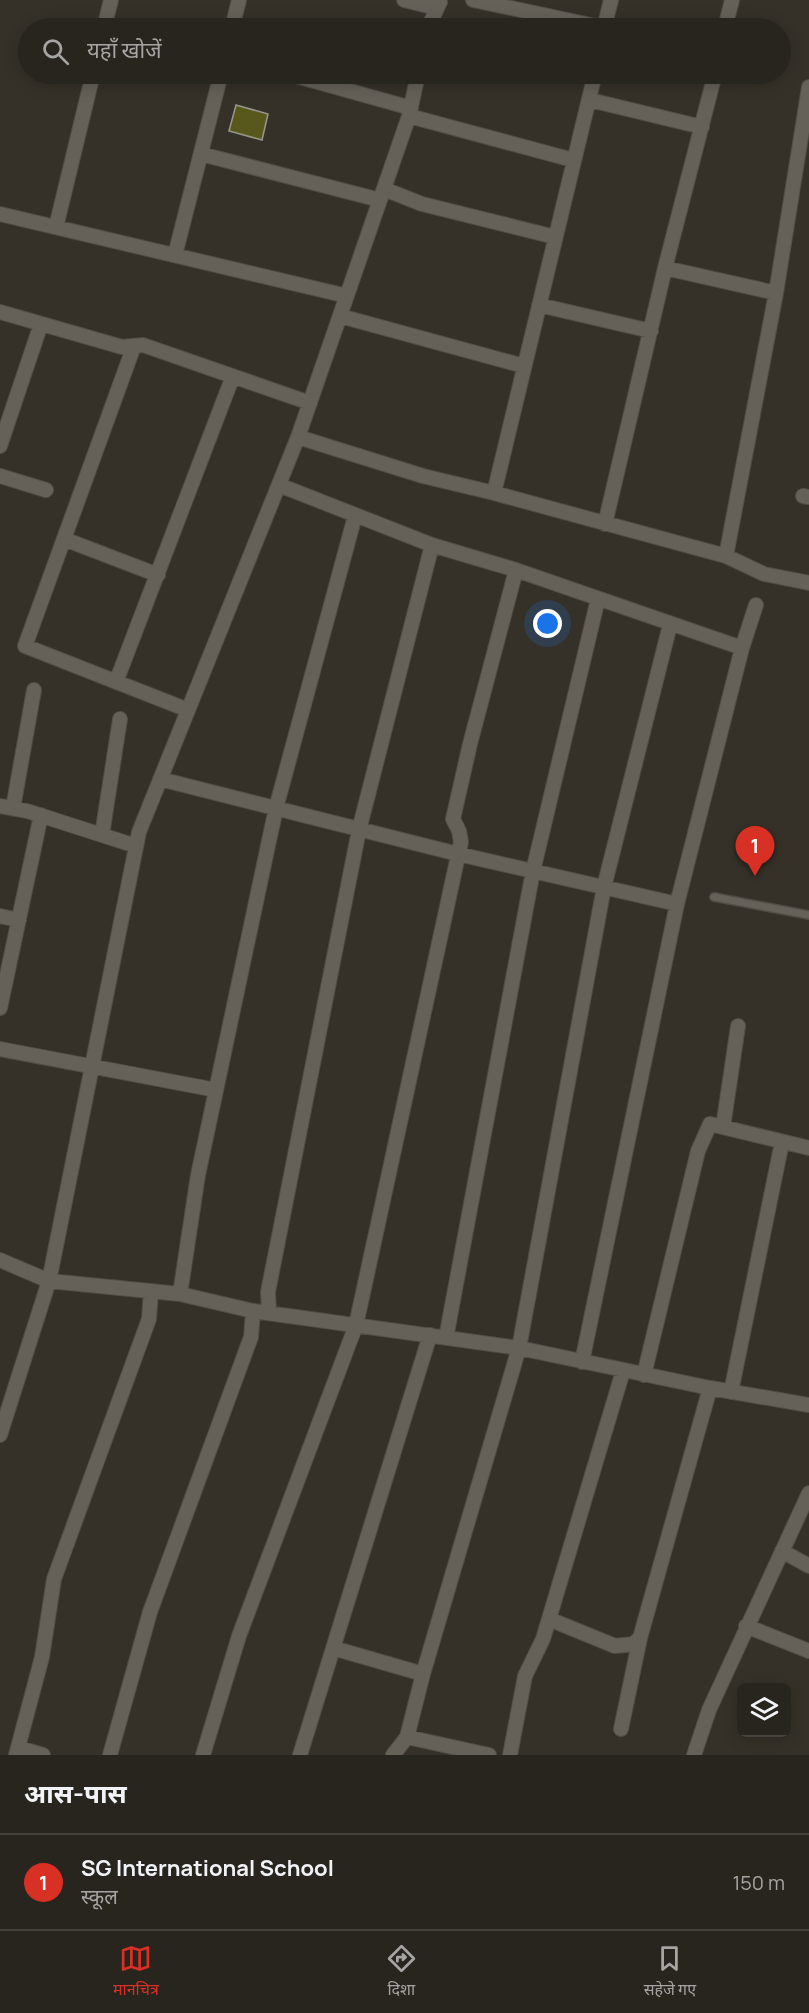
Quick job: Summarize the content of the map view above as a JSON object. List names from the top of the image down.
{
  "page": {
    "search": "यहाँ खोजें",
    "pins": "1",
    "heading": "आस-पास",
    "list": [
      {
        "mark": "1",
        "name": "SG International School",
        "note": "स्कूल",
        "value": "150 m"
      }
    ],
    "nav": ["मानचित्र", "दिशा", "सहेजे गए"]
  }
}
